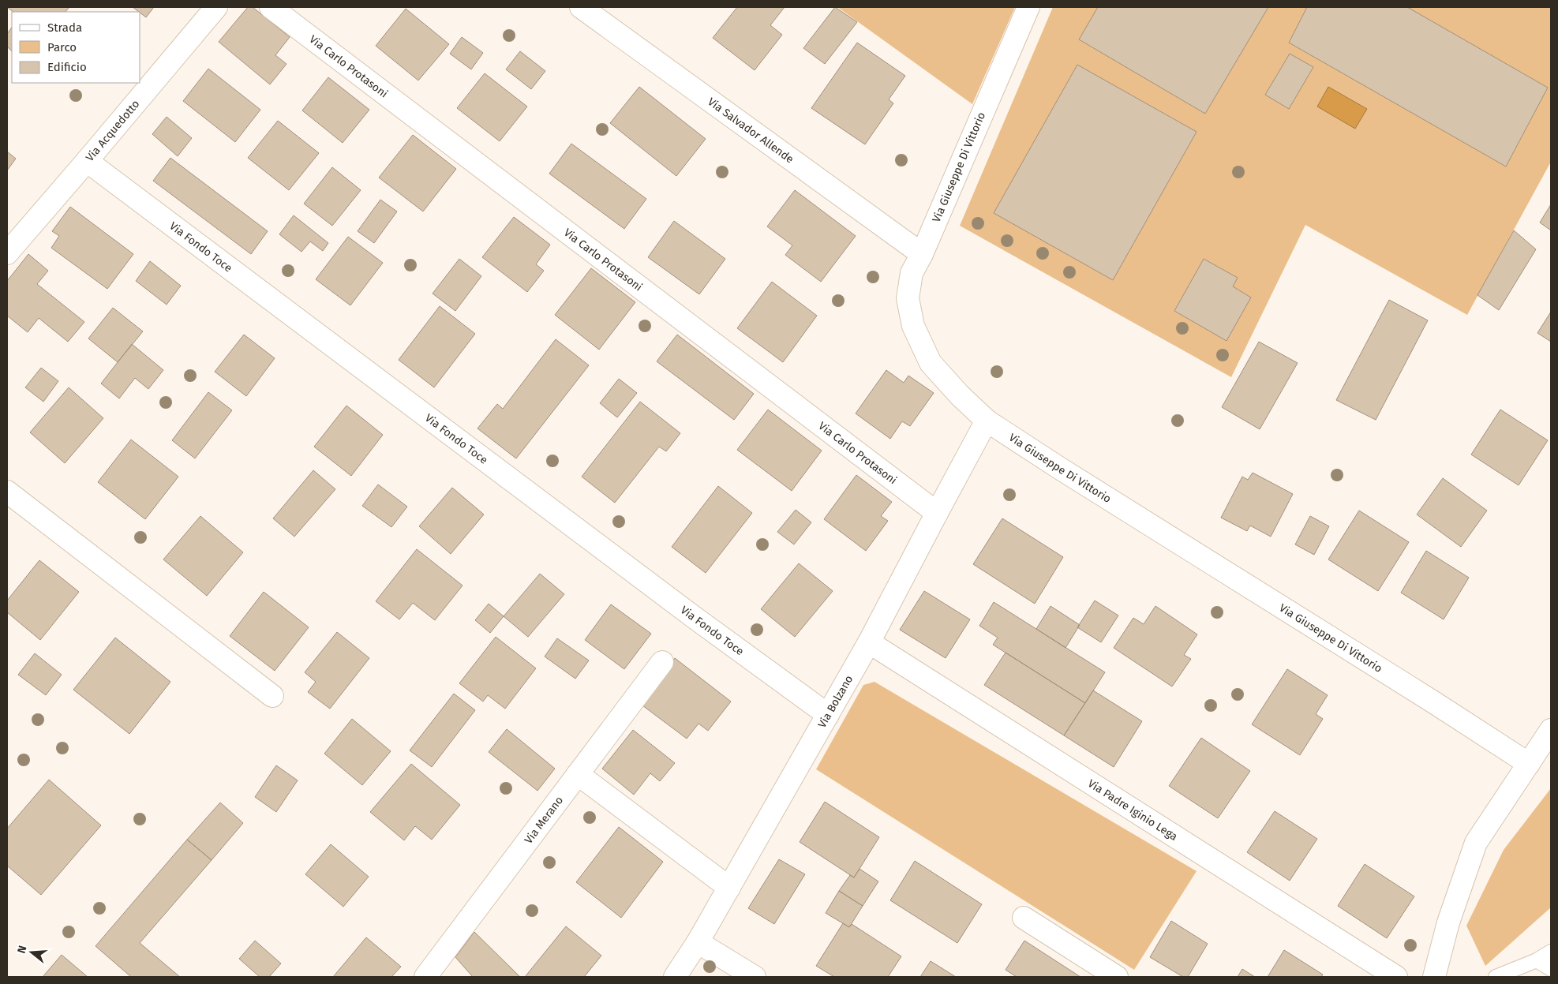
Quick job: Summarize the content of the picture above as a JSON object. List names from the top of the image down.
{
  "streets": {
    "street": [
      "Via Carlo Protasoni",
      "Via Acquedotto",
      "Via Salvador Allende",
      "Via Giuseppe Di Vittorio",
      "Via Fondo Toce",
      "Via Bolzano",
      "Via Padre Iginio Lega",
      "Via Merano"
    ]
  },
  "crossings": [
    ["Via Carlo Protasoni", "Via Bolzano"],
    ["Via Acquedotto", "Via Fondo Toce"],
    ["Via Salvador Allende", "Via Giuseppe Di Vittorio"],
    ["Via Giuseppe Di Vittorio", "Via Bolzano"],
    ["Via Fondo Toce", "Via Bolzano"],
    ["Via Bolzano", "Via Padre Iginio Lega"]
  ],
  "legend": ["Strada", "Parco", "Edificio"],
  "north": "left"
}
